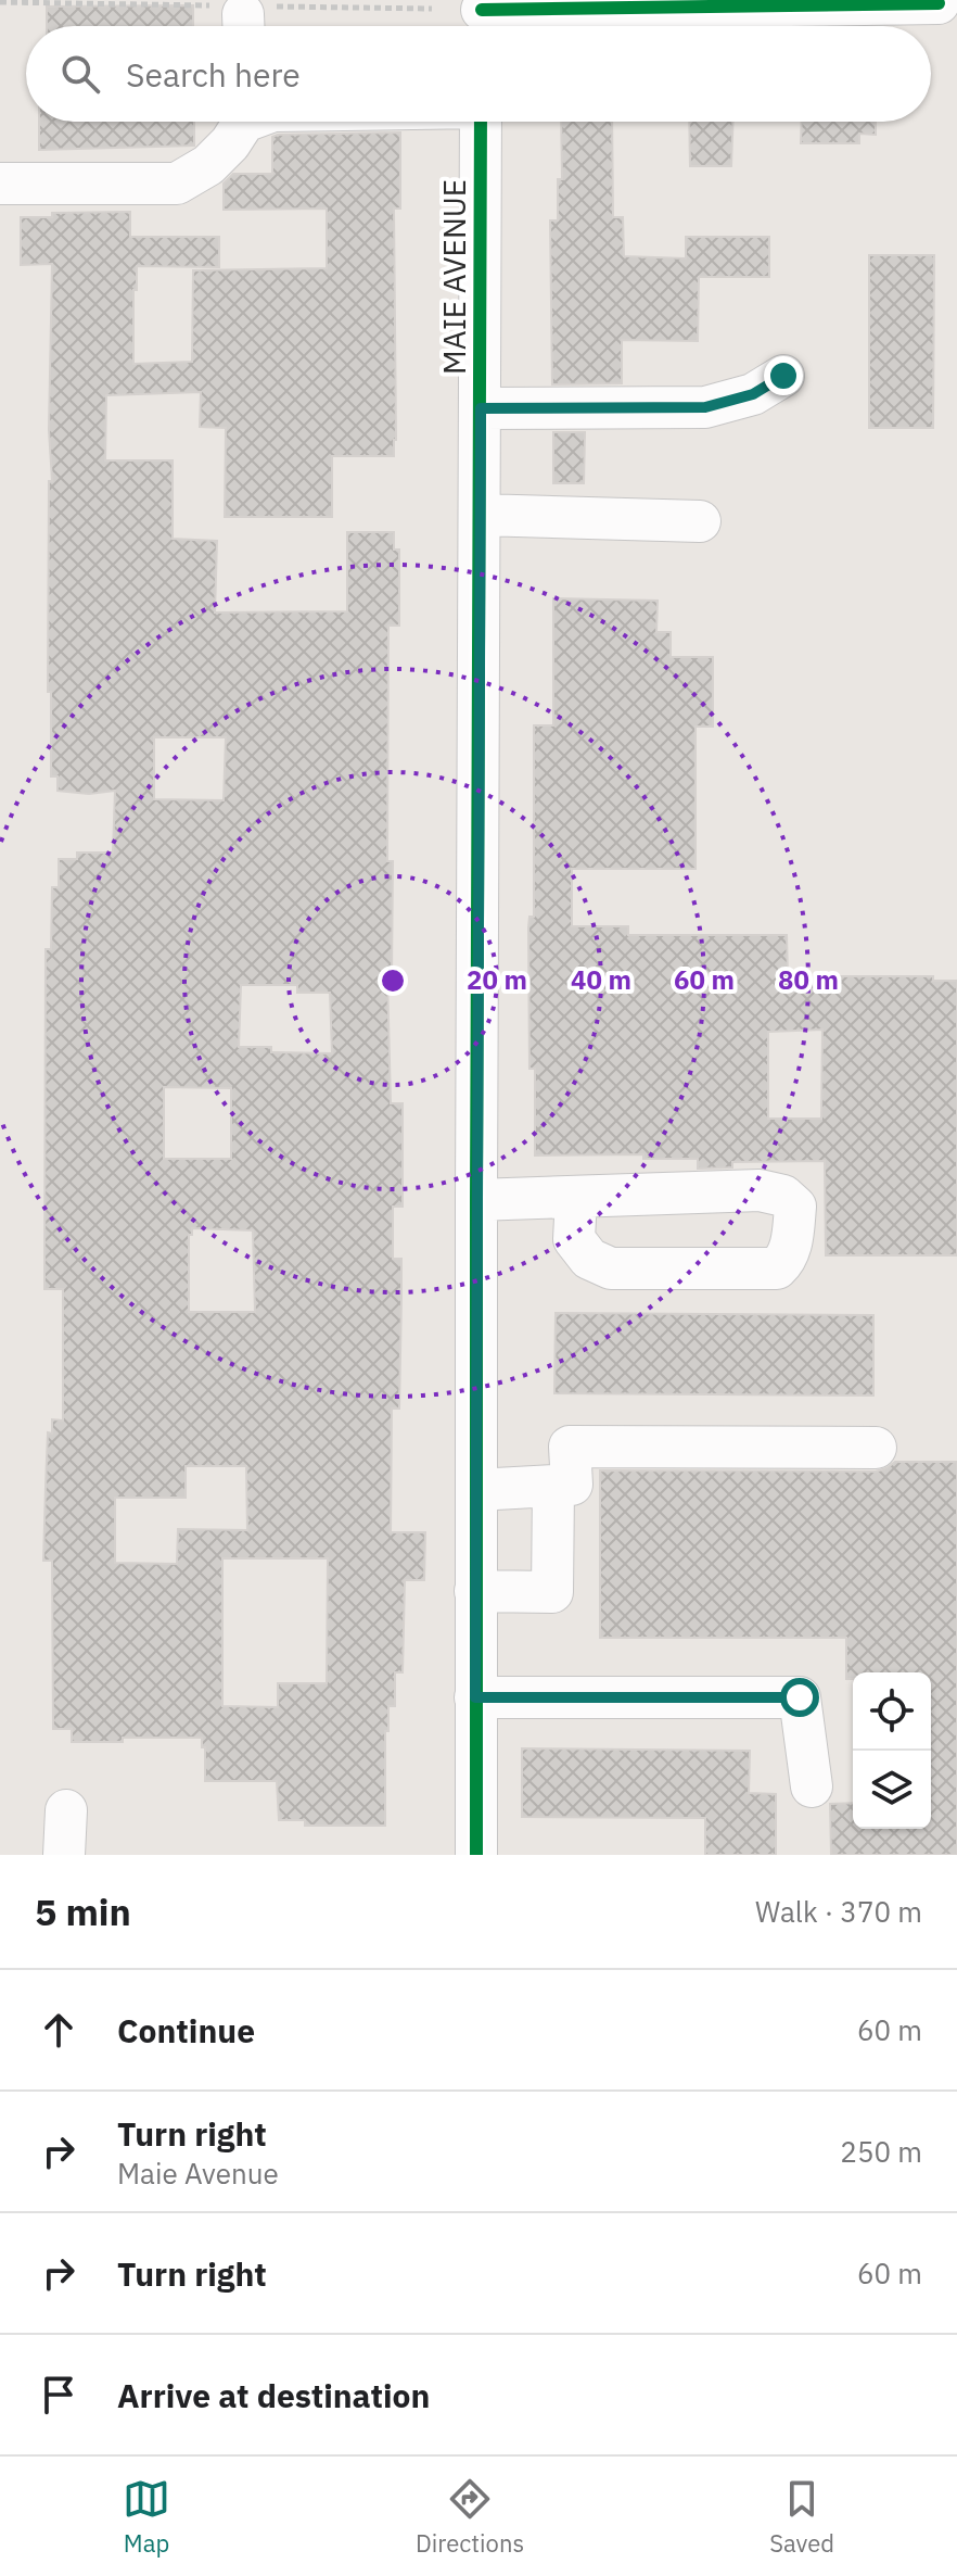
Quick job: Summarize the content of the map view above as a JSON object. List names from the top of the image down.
{
  "streets": {
    "street": ["MAIE AVENUE"]
  },
  "page": {
    "search": "Search here",
    "heading": ["5 min", "Walk · 370 m"],
    "list": [
      ["Continue", "60 m"],
      ["Turn right", "Maie Avenue", "250 m"],
      ["Turn right", "60 m"],
      "Arrive at destination"
    ],
    "nav": ["Map", "Directions", "Saved"]
  },
  "rings": [
    "20 m",
    "40 m",
    "60 m",
    "80 m"
  ]
}
